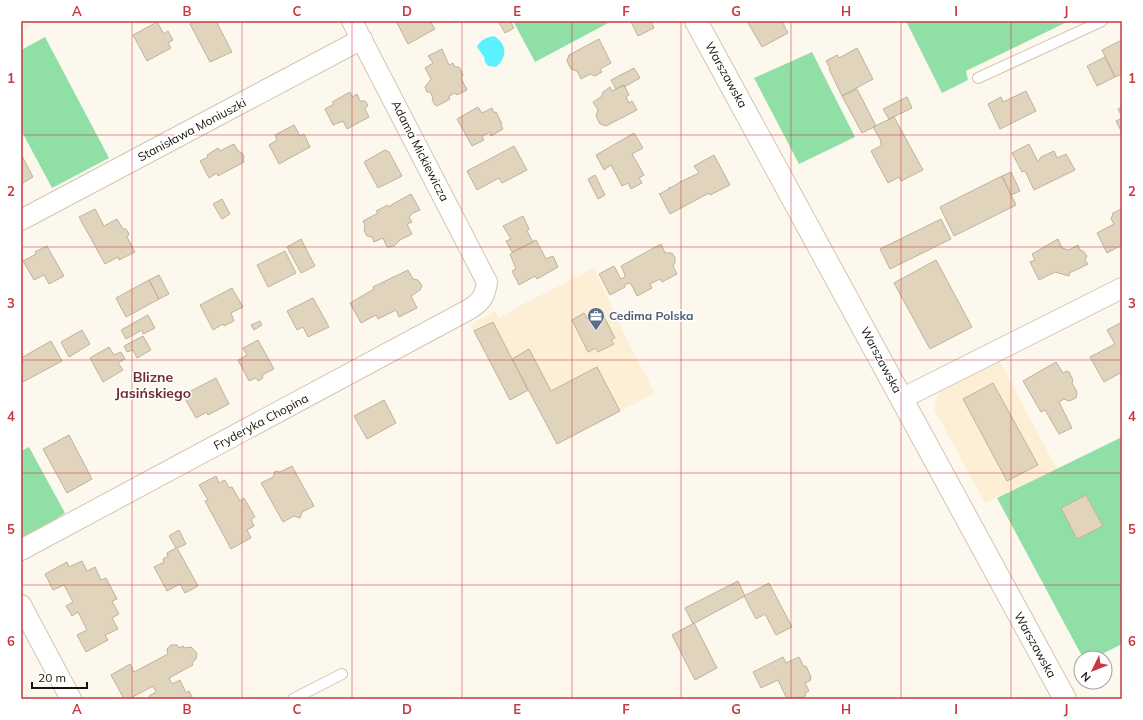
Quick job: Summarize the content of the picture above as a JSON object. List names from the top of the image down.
{
  "streets": {
    "main road": ["Warszawska"],
    "street": ["Stanisława Moniuszki", "Adama Mickiewicza", "Fryderyka Chopina"]
  },
  "crossings": [
    ["Stanisława Moniuszki", "Adama Mickiewicza"],
    ["Adama Mickiewicza", "Fryderyka Chopina"]
  ],
  "districts": ["Blizne Jasińskiego"],
  "places": {
    "office": ["Cedima Polska"]
  },
  "scale_bar": "20 m",
  "north": "bottom left",
  "grid": {
    "columns": [
      "A",
      "B",
      "C",
      "D",
      "E",
      "F",
      "G",
      "H",
      "I",
      "J"
    ],
    "rows": [
      "1",
      "2",
      "3",
      "4",
      "5",
      "6"
    ]
  }
}
